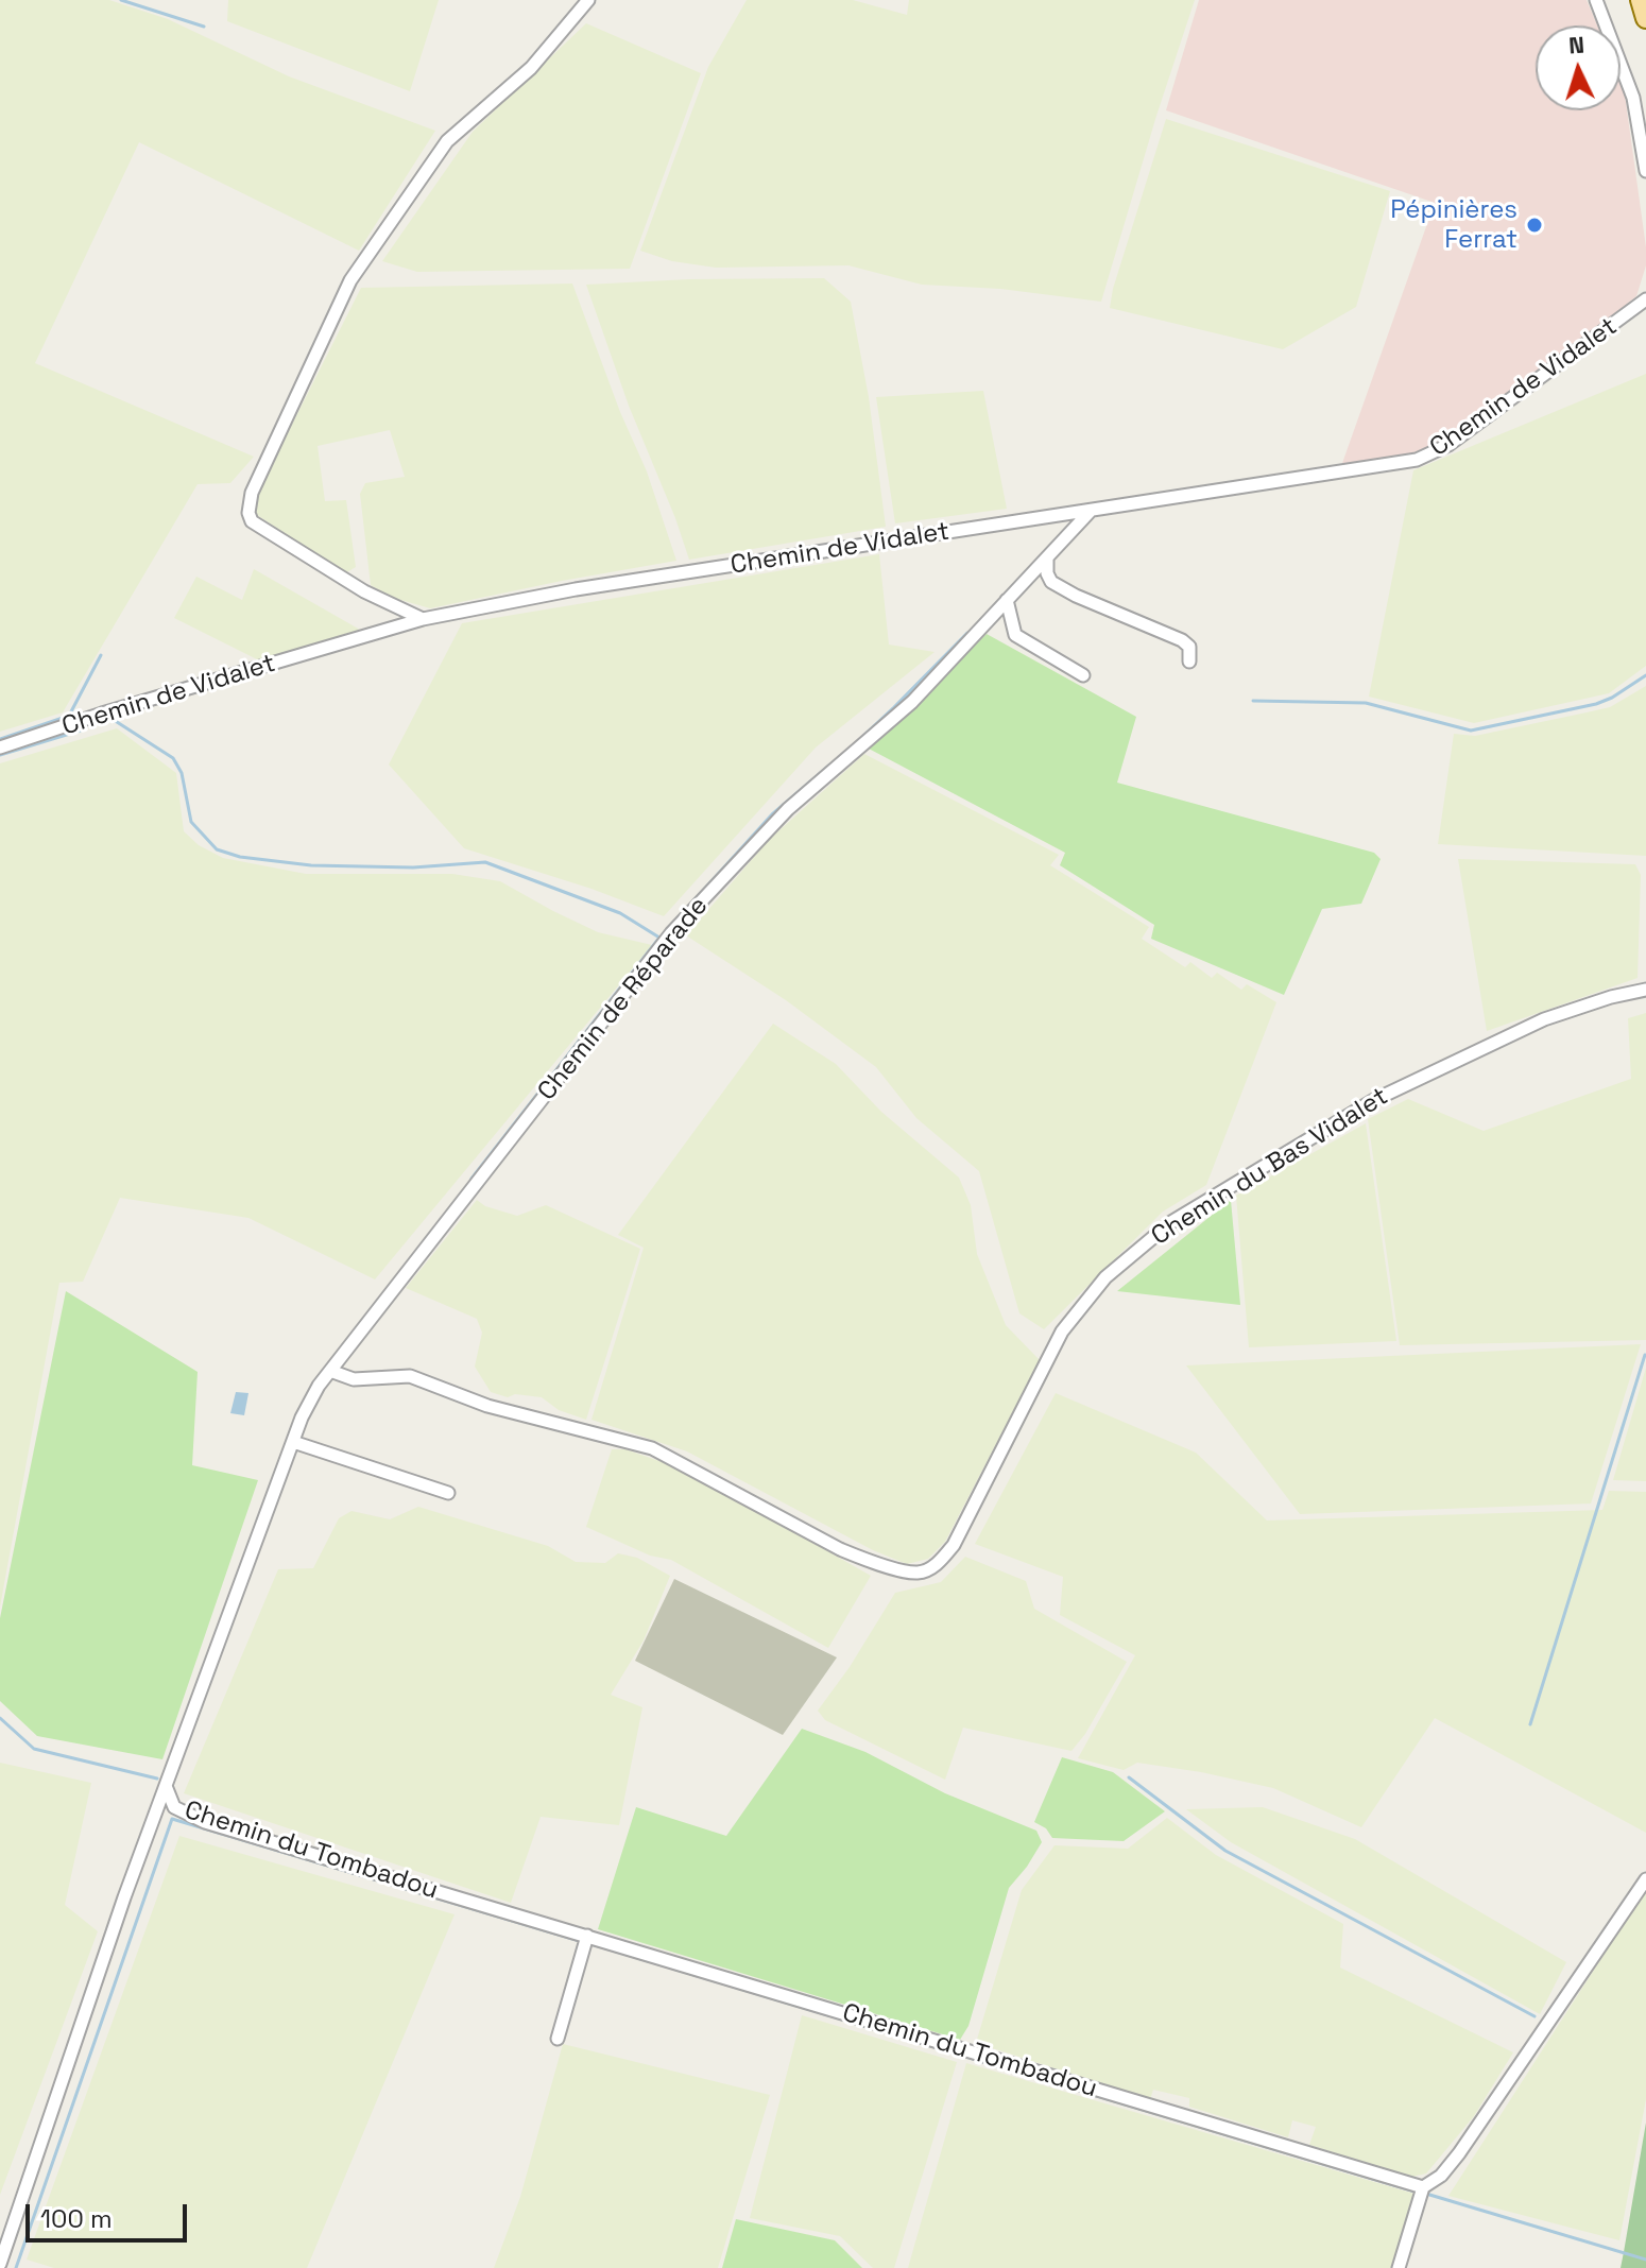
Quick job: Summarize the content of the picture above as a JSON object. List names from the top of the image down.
{
  "streets": {
    "street": [
      "Chemin de Vidalet",
      "Chemin de Réparade",
      "Chemin du Bas Vidalet",
      "Chemin du Tombadou"
    ]
  },
  "crossings": [
    ["Chemin de Vidalet", "Chemin de Réparade"],
    ["Chemin de Réparade", "Chemin du Bas Vidalet"],
    ["Chemin de Réparade", "Chemin du Tombadou"]
  ],
  "places": ["Pépinières Ferrat"],
  "scale_bar": "100 m",
  "north": "top"
}
